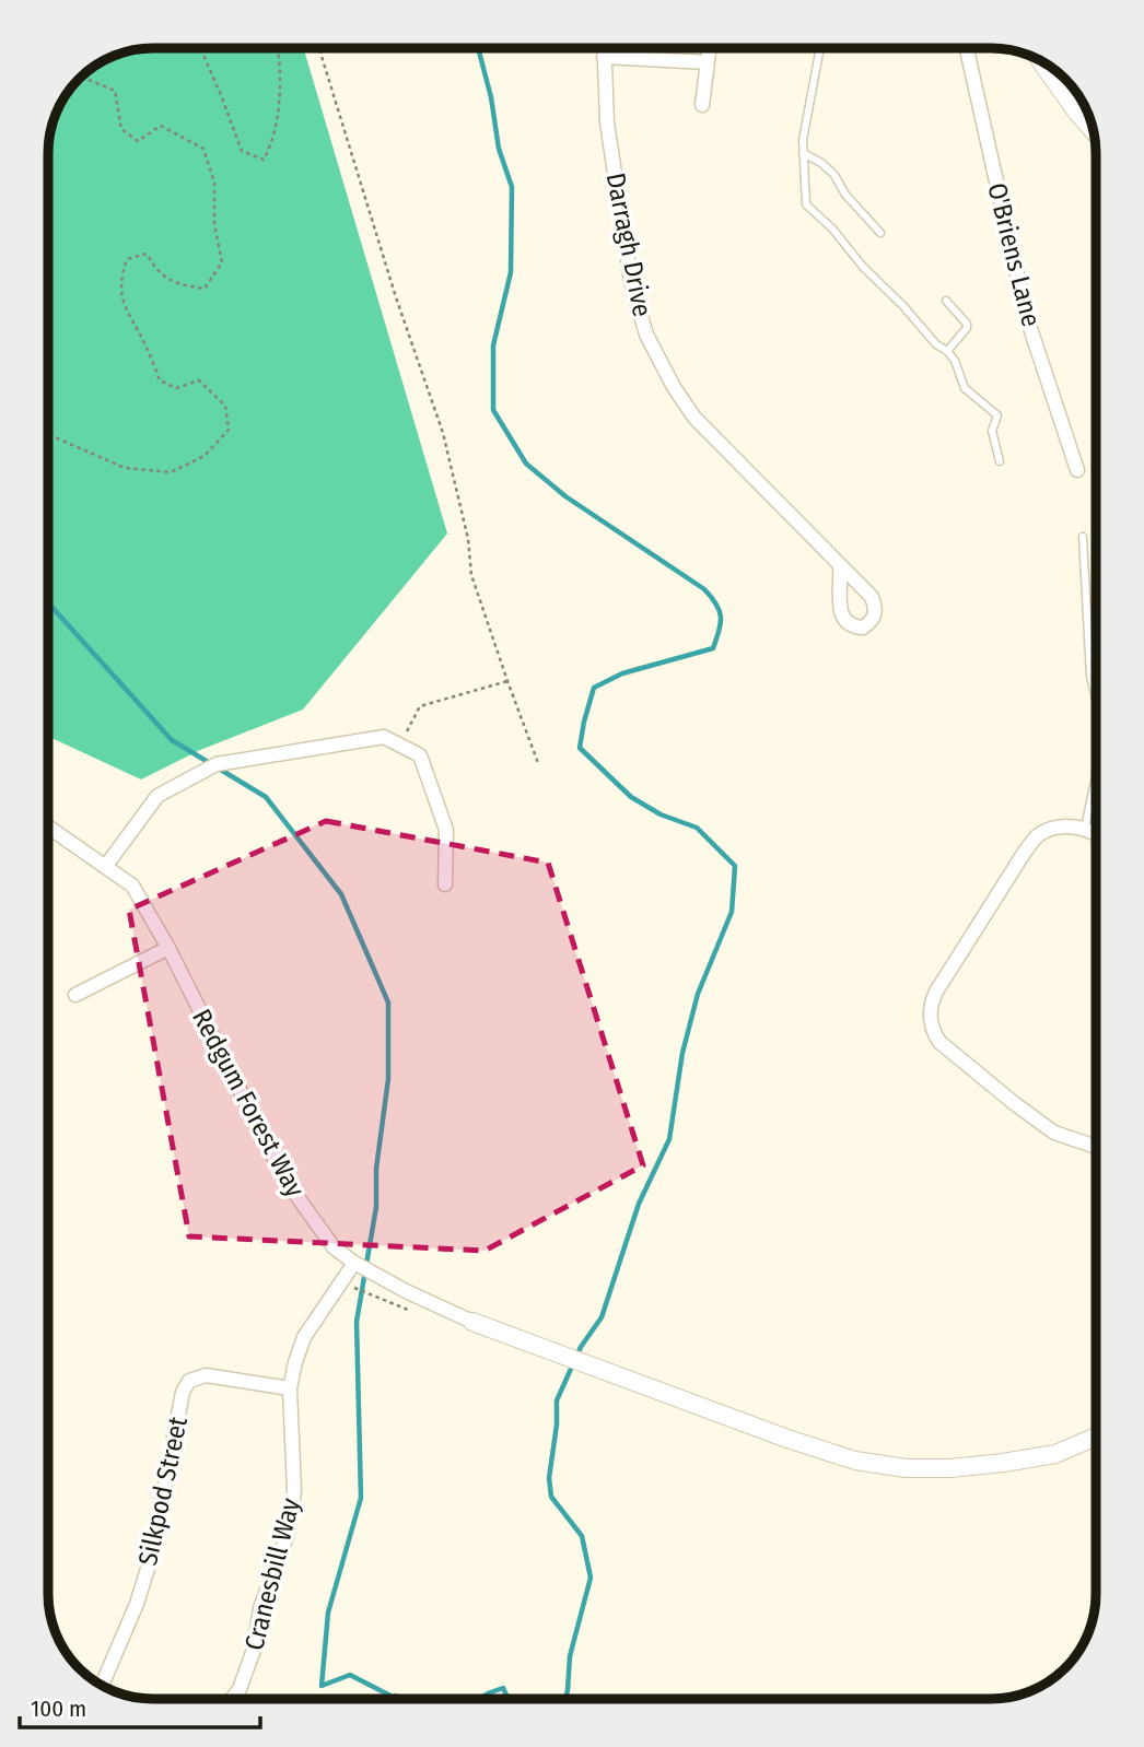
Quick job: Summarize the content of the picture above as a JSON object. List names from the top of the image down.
{
  "streets": {
    "street": [
      "Darragh Drive",
      "O'Briens Lane",
      "Redgum Forest Way",
      "Silkpod Street",
      "Cranesbill Way"
    ]
  },
  "crossings": [
    ["Redgum Forest Way", "Cranesbill Way"],
    ["Silkpod Street", "Cranesbill Way"]
  ],
  "scale_bar": "100 m"
}
